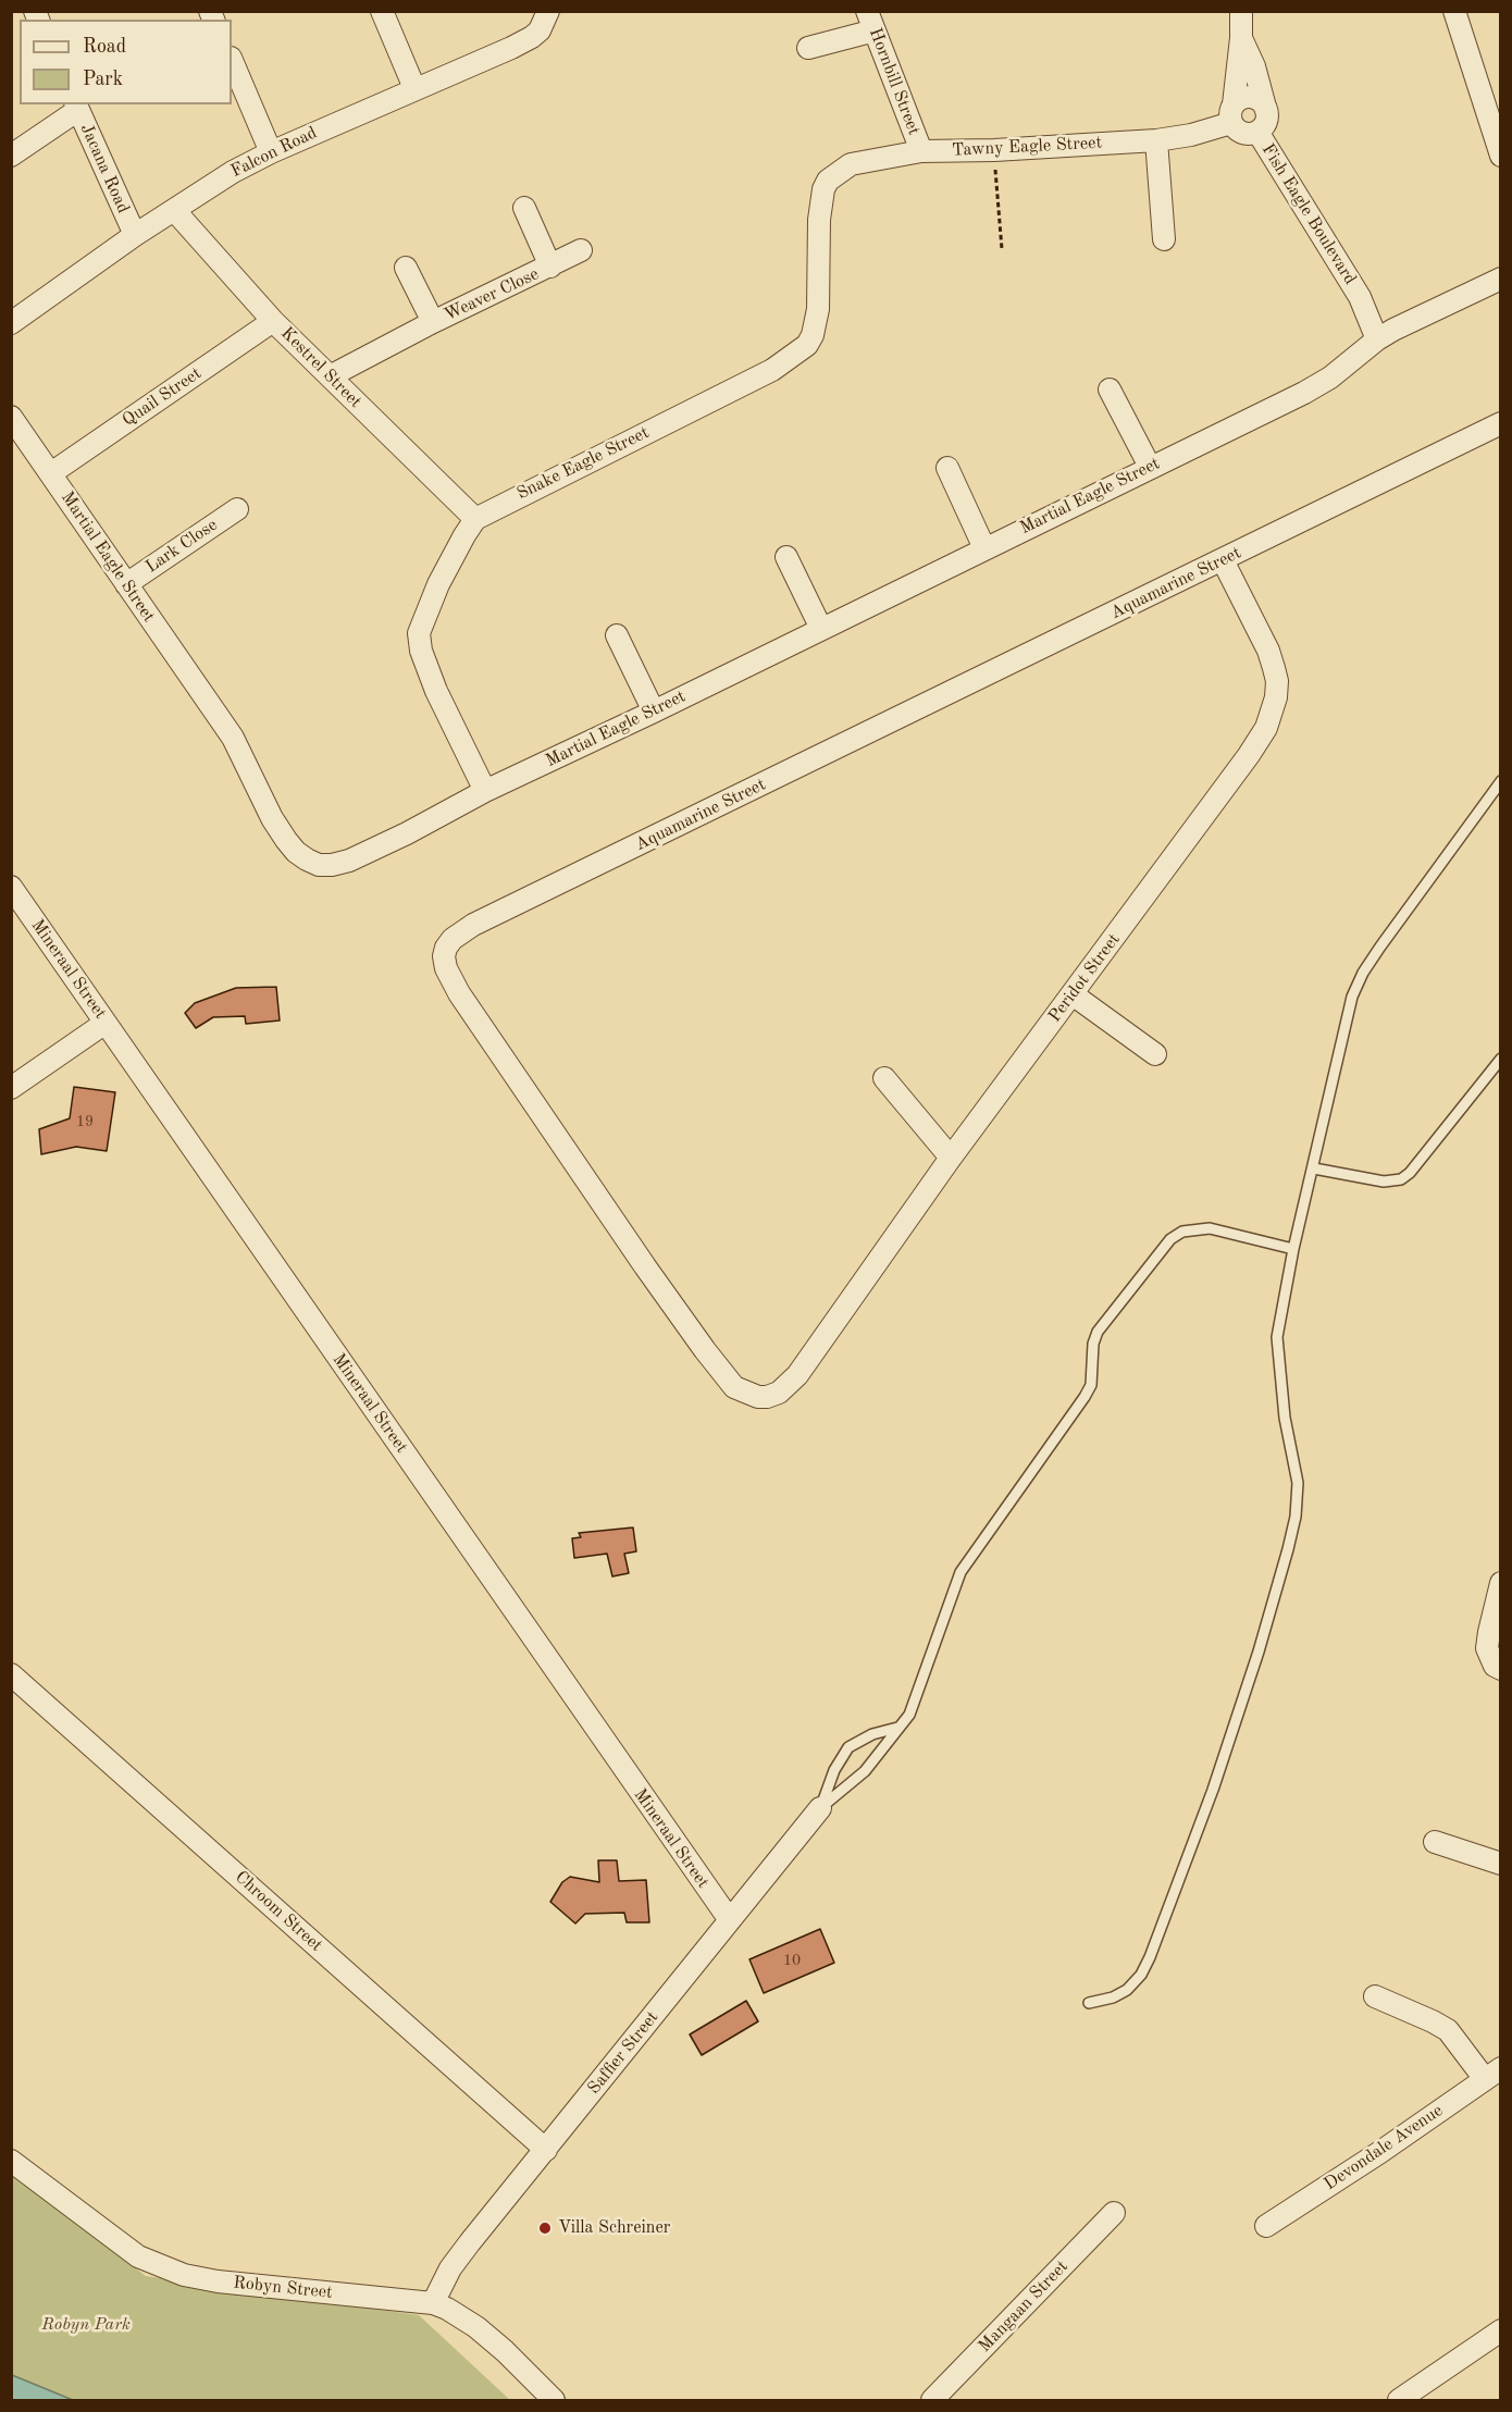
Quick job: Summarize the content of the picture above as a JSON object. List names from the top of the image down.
{
  "streets": {
    "street": [
      "Hornbill Street",
      "Tawny Eagle Street",
      "Falcon Road",
      "Jacana Road",
      "Fish Eagle Boulevard",
      "Weaver Close",
      "Kestrel Street",
      "Quail Street",
      "Snake Eagle Street",
      "Martial Eagle Street",
      "Lark Close",
      "Aquamarine Street",
      "Mineraal Street",
      "Peridot Street",
      "Chroom Street",
      "Saffier Street",
      "Devondale Avenue",
      "Robyn Street",
      "Mangaan Street"
    ]
  },
  "crossings": [
    ["Hornbill Street", "Tawny Eagle Street"],
    ["Tawny Eagle Street", "Fish Eagle Boulevard"],
    ["Tawny Eagle Street", "Snake Eagle Street"],
    ["Falcon Road", "Jacana Road"],
    ["Falcon Road", "Kestrel Street"],
    ["Fish Eagle Boulevard", "Martial Eagle Street"],
    ["Weaver Close", "Kestrel Street"],
    ["Kestrel Street", "Quail Street"],
    ["Kestrel Street", "Snake Eagle Street"],
    ["Quail Street", "Martial Eagle Street"],
    ["Martial Eagle Street", "Lark Close"],
    ["Aquamarine Street", "Peridot Street"],
    ["Mineraal Street", "Saffier Street"],
    ["Chroom Street", "Saffier Street"],
    ["Saffier Street", "Robyn Street"]
  ],
  "parks": ["Robyn Park"],
  "places": ["Villa Schreiner"],
  "house_numbers": ["19", "10"],
  "legend": ["Road", "Park"]
}
